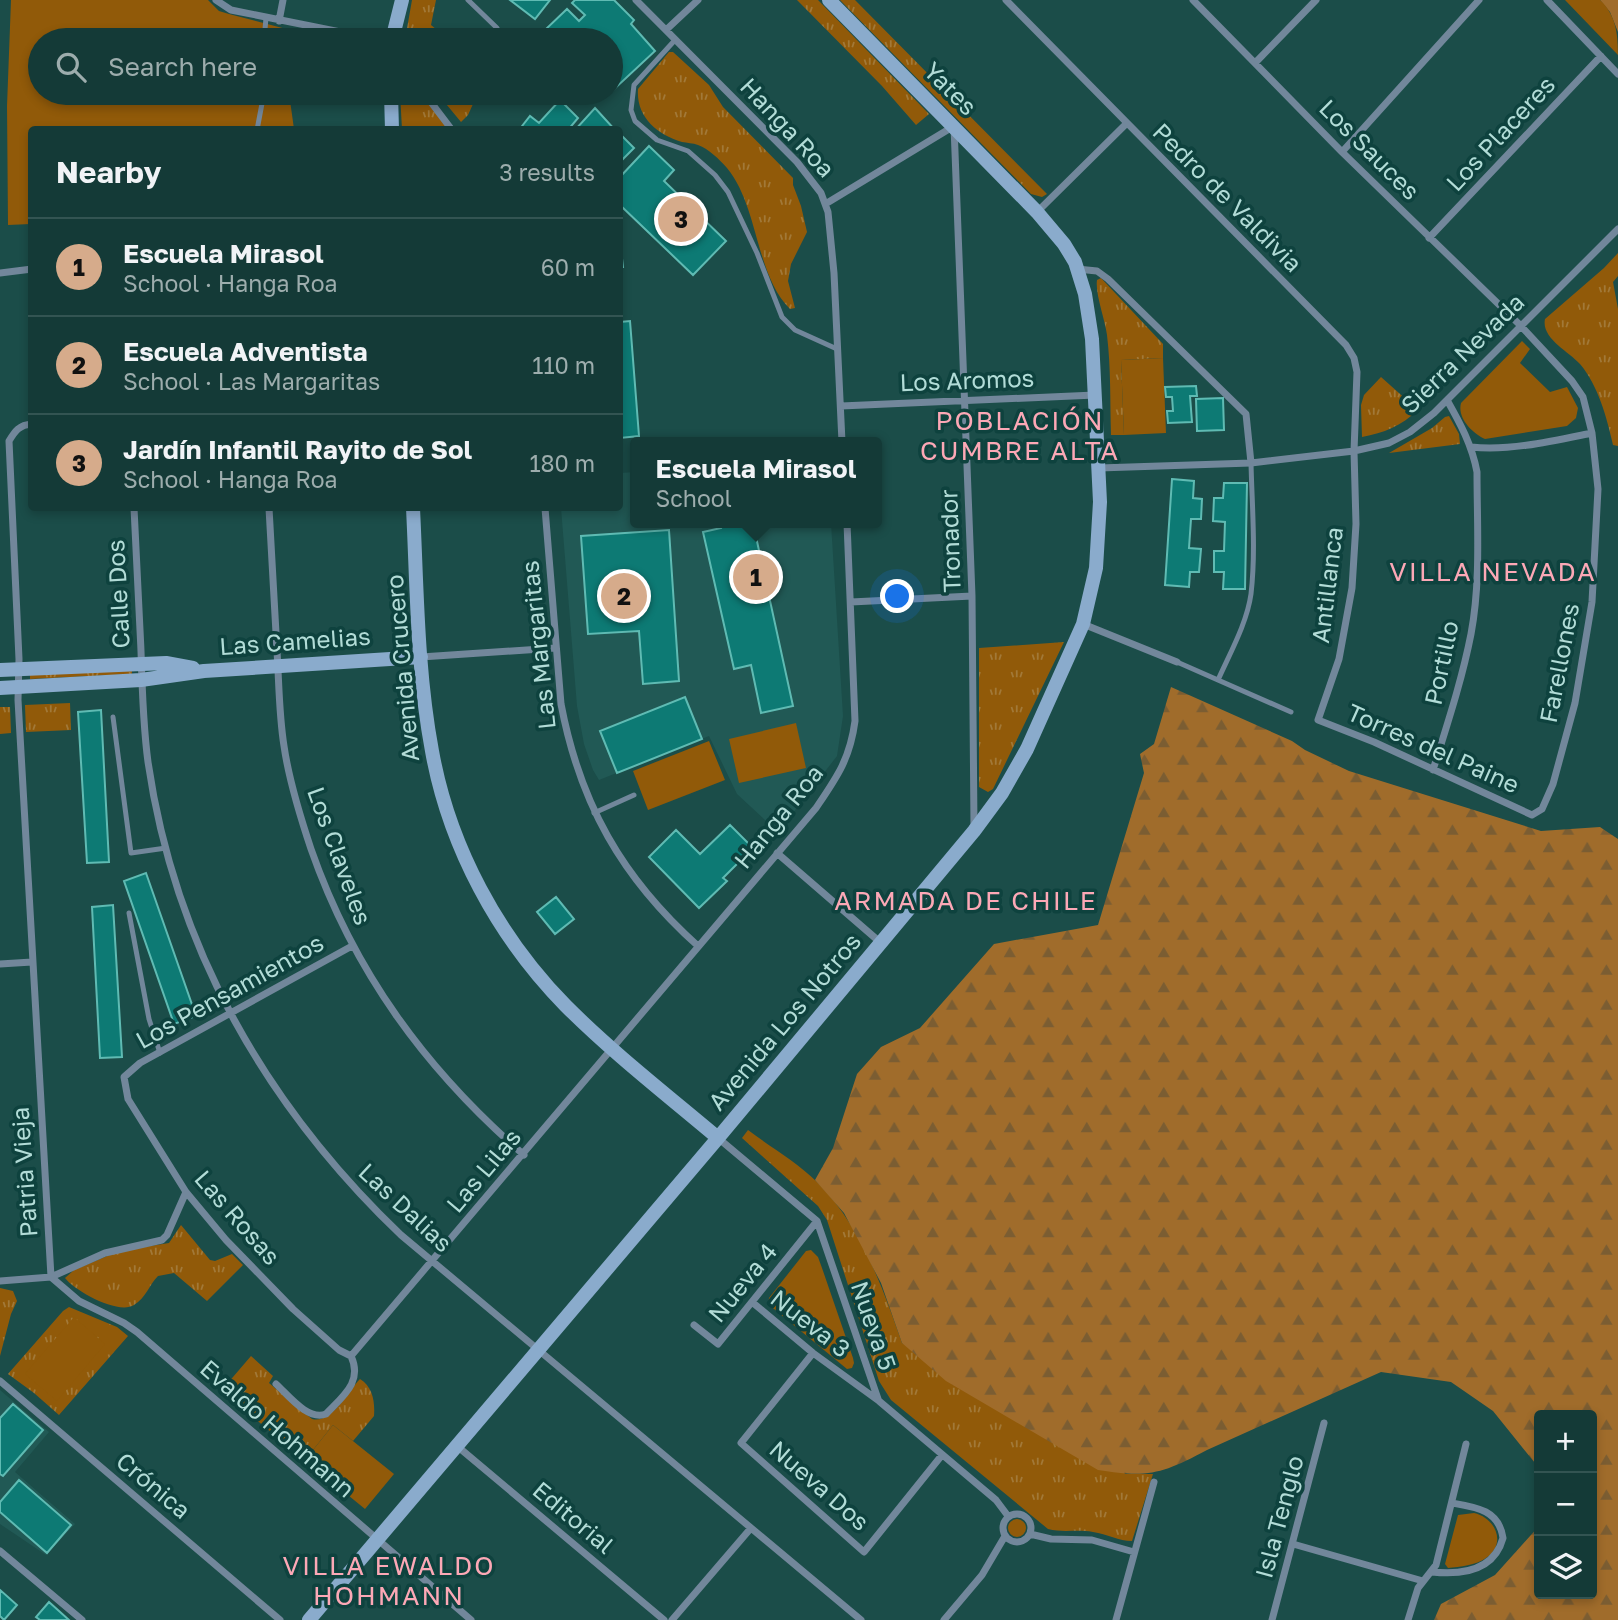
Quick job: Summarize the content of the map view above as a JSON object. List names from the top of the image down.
{
  "streets": {
    "main road": [
      "Yates",
      "Las Camelias",
      "Avenida Crucero",
      "Avenida Los Notros"
    ],
    "street": [
      "Hanga Roa",
      "Los Placeres",
      "Los Sauces",
      "Pedro de Valdivia",
      "Sierra Nevada",
      "Los Aromos",
      "Tronador",
      "Antillanca",
      "Calle Dos",
      "Las Margaritas",
      "Portillo",
      "Farellones",
      "Torres del Paine",
      "Los Claveles",
      "Los Pensamientos",
      "Las Lilas",
      "Patria Vieja",
      "Las Dalias",
      "Las Rosas",
      "Nueva 4",
      "Nueva 3",
      "Nueva 5",
      "Evaldo Hohmann",
      "Crónica",
      "Nueva Dos",
      "Isla Tenglo",
      "Editorial"
    ]
  },
  "crossings": [
    ["Yates", "Tronador"],
    ["Yates", "Avenida Los Notros"],
    ["Hanga Roa", "Los Aromos"],
    ["Hanga Roa", "Las Margaritas"],
    ["Hanga Roa", "Avenida Crucero"],
    ["Hanga Roa", "Las Lilas"],
    ["Los Placeres", "Los Sauces"],
    ["Los Sauces", "Sierra Nevada"],
    ["Los Sauces", "Farellones"],
    ["Pedro de Valdivia", "Sierra Nevada"],
    ["Pedro de Valdivia", "Antillanca"],
    ["Sierra Nevada", "Antillanca"],
    ["Sierra Nevada", "Portillo"],
    ["Sierra Nevada", "Farellones"],
    ["Sierra Nevada", "Avenida Los Notros"],
    ["Los Aromos", "Tronador"],
    ["Los Aromos", "Avenida Los Notros"],
    ["Tronador", "Avenida Los Notros"],
    ["Antillanca", "Torres del Paine"],
    ["Calle Dos", "Las Camelias"],
    ["Calle Dos", "Las Dalias"],
    ["Las Camelias", "Las Margaritas"],
    ["Las Camelias", "Avenida Crucero"],
    ["Las Camelias", "Los Claveles"],
    ["Las Camelias", "Patria Vieja"],
    ["Las Camelias", "Las Dalias"],
    ["Portillo", "Torres del Paine"],
    ["Farellones", "Torres del Paine"],
    ["Avenida Crucero", "Avenida Los Notros"],
    ["Avenida Crucero", "Las Lilas"],
    ["Los Claveles", "Los Pensamientos"],
    ["Los Claveles", "Las Lilas"],
    ["Los Pensamientos", "Las Dalias"],
    ["Los Pensamientos", "Las Rosas"],
    ["Avenida Los Notros", "Las Dalias"],
    ["Avenida Los Notros", "Evaldo Hohmann"],
    ["Avenida Los Notros", "Editorial"],
    ["Las Lilas", "Las Dalias"],
    ["Las Lilas", "Las Rosas"],
    ["Patria Vieja", "Evaldo Hohmann"],
    ["Nueva 4", "Nueva 3"],
    ["Nueva 4", "Nueva 5"],
    ["Nueva 3", "Nueva 5"],
    ["Nueva 3", "Nueva Dos"],
    ["Nueva 5", "Nueva Dos"]
  ],
  "districts": [
    "POBLACIÓN CUMBRE ALTA",
    "VILLA NEVADA",
    "ARMADA DE CHILE",
    "VILLA EWALDO HOHMANN"
  ],
  "page": {
    "search": "Search here",
    "heading": ["Nearby", "3 results"],
    "pins": ["3", "1", "2"],
    "list": [
      {
        "mark": "1",
        "name": "Escuela Mirasol",
        "note": "School · Hanga Roa",
        "value": "60 m"
      },
      {
        "mark": "2",
        "name": "Escuela Adventista",
        "note": "School · Las Margaritas",
        "value": "110 m"
      },
      {
        "mark": "3",
        "name": "Jardín Infantil Rayito de Sol",
        "note": "School · Hanga Roa",
        "value": "180 m"
      }
    ],
    "popup": ["Escuela Mirasol", "School"],
    "map_buttons": ["+", "−"]
  }
}
